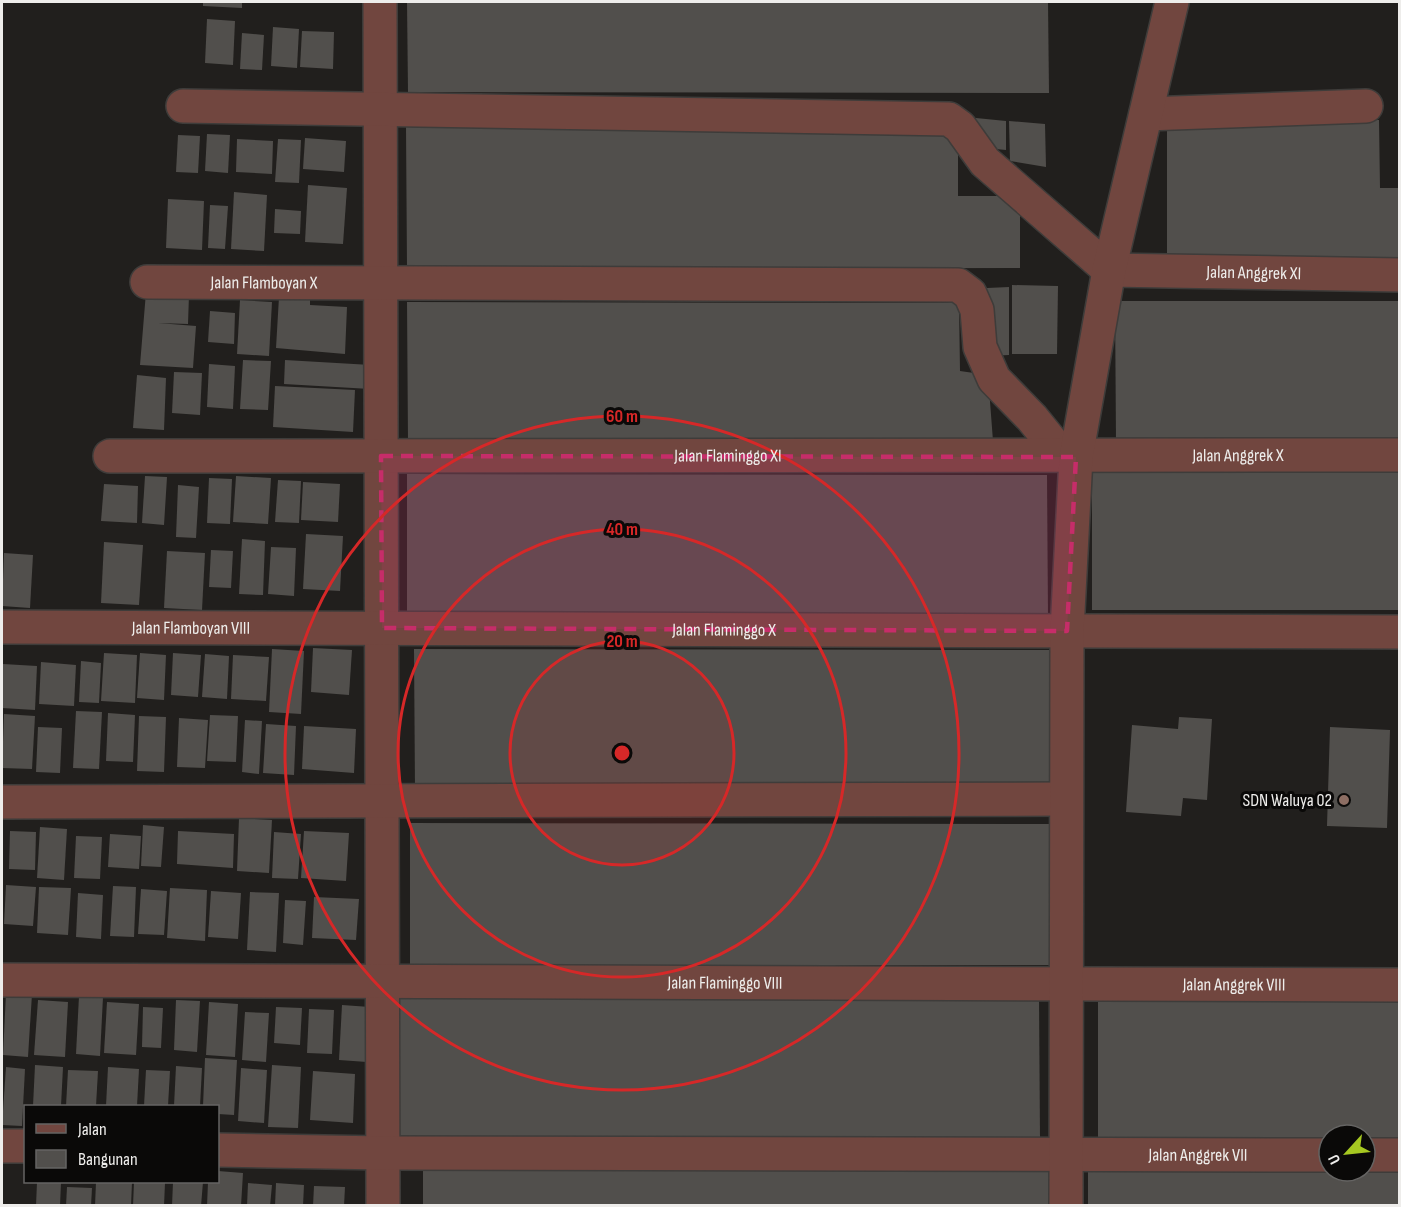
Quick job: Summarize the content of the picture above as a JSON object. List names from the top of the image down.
{
  "streets": {
    "street": [
      "Jalan Anggrek XI",
      "Jalan Flamboyan X",
      "Jalan Flaminggo XI",
      "Jalan Anggrek X",
      "Jalan Flamboyan VIII",
      "Jalan Flaminggo X",
      "Jalan Flaminggo VIII",
      "Jalan Anggrek VIII",
      "Jalan Anggrek VII"
    ]
  },
  "crossings": [
    ["Jalan Flamboyan X", "Jalan Flaminggo XI"],
    ["Jalan Flamboyan X", "Jalan Anggrek X"],
    ["Jalan Flaminggo XI", "Jalan Anggrek X"],
    ["Jalan Flamboyan VIII", "Jalan Flaminggo X"],
    ["Jalan Flaminggo VIII", "Jalan Anggrek VIII"]
  ],
  "places": ["SDN Waluya 02"],
  "legend": ["Jalan", "Bangunan"],
  "north": "bottom left",
  "rings": ["60 m", "40 m", "20 m"]
}
